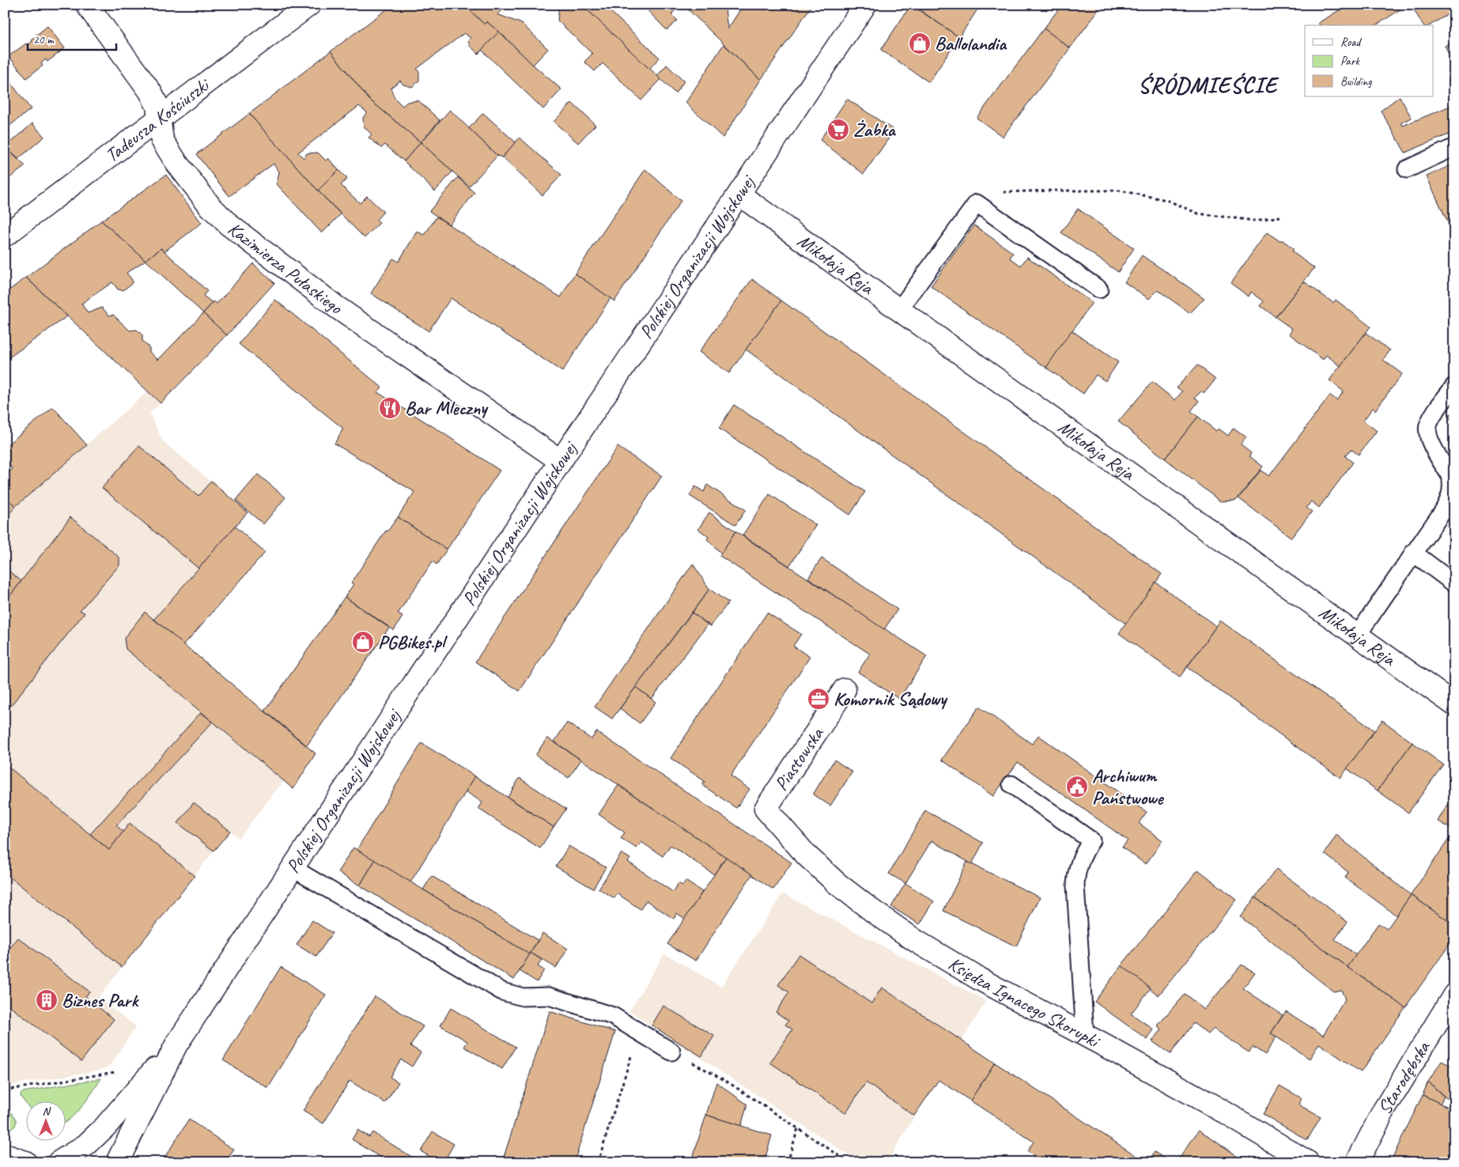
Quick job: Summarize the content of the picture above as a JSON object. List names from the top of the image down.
{
  "streets": {
    "street": [
      "Tadeusza Kościuszki",
      "Polskiej Organizacji Wojskowej",
      "Mikołaja Reja",
      "Kazimierza Pułaskiego",
      "Piastowska",
      "Księdza Ignacego Skorupki",
      "Starodębska"
    ]
  },
  "crossings": [
    ["Tadeusza Kościuszki", "Kazimierza Pułaskiego"],
    ["Polskiej Organizacji Wojskowej", "Mikołaja Reja"],
    ["Polskiej Organizacji Wojskowej", "Kazimierza Pułaskiego"],
    ["Piastowska", "Księdza Ignacego Skorupki"]
  ],
  "districts": ["ŚRÓDMIEŚCIE"],
  "places": {
    "shop": ["Ballolandia", "PGBikes.pl"],
    "supermarket": ["Żabka"],
    "restaurant": ["Bar Mleczny"],
    "office": ["Komornik Sądowy"],
    "public building": ["Archiwum Państwowe"],
    "building": ["Biznes Park"]
  },
  "legend": ["Road", "Park", "Building"],
  "scale_bar": "20 m",
  "north": "top"
}
